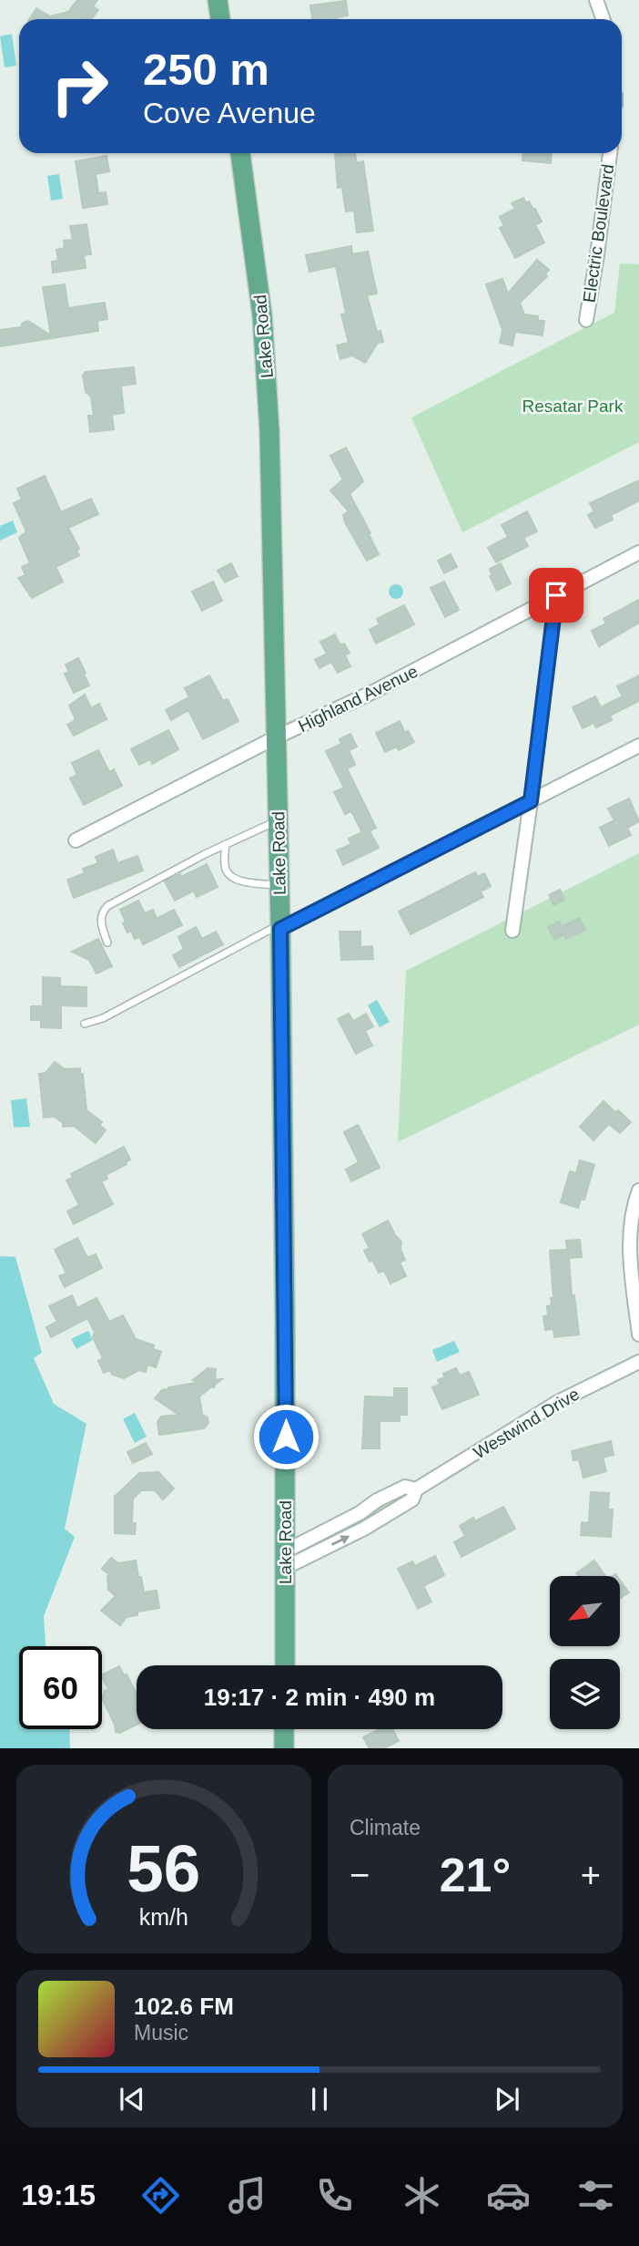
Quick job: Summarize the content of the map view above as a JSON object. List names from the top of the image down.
{
  "streets": {
    "main road": ["Lake Road"],
    "street": ["Electric Boulevard", "Highland Avenue", "Westwind Drive"]
  },
  "crossings": [
    ["Lake Road", "Highland Avenue"],
    ["Lake Road", "Westwind Drive"]
  ],
  "parks": ["Resatar Park"],
  "north": "bottom left",
  "page": {
    "turn": ["250 m", "Cove Avenue"],
    "limit": "60",
    "trip": "19:17 · 2 min · 490 m",
    "tile": "Climate",
    "heat": ["−", "21°", "+"],
    "song": ["102.6 FM", "Music"],
    "tabs": "19:15",
    "gauge": ["56", "km/h"]
  }
}
